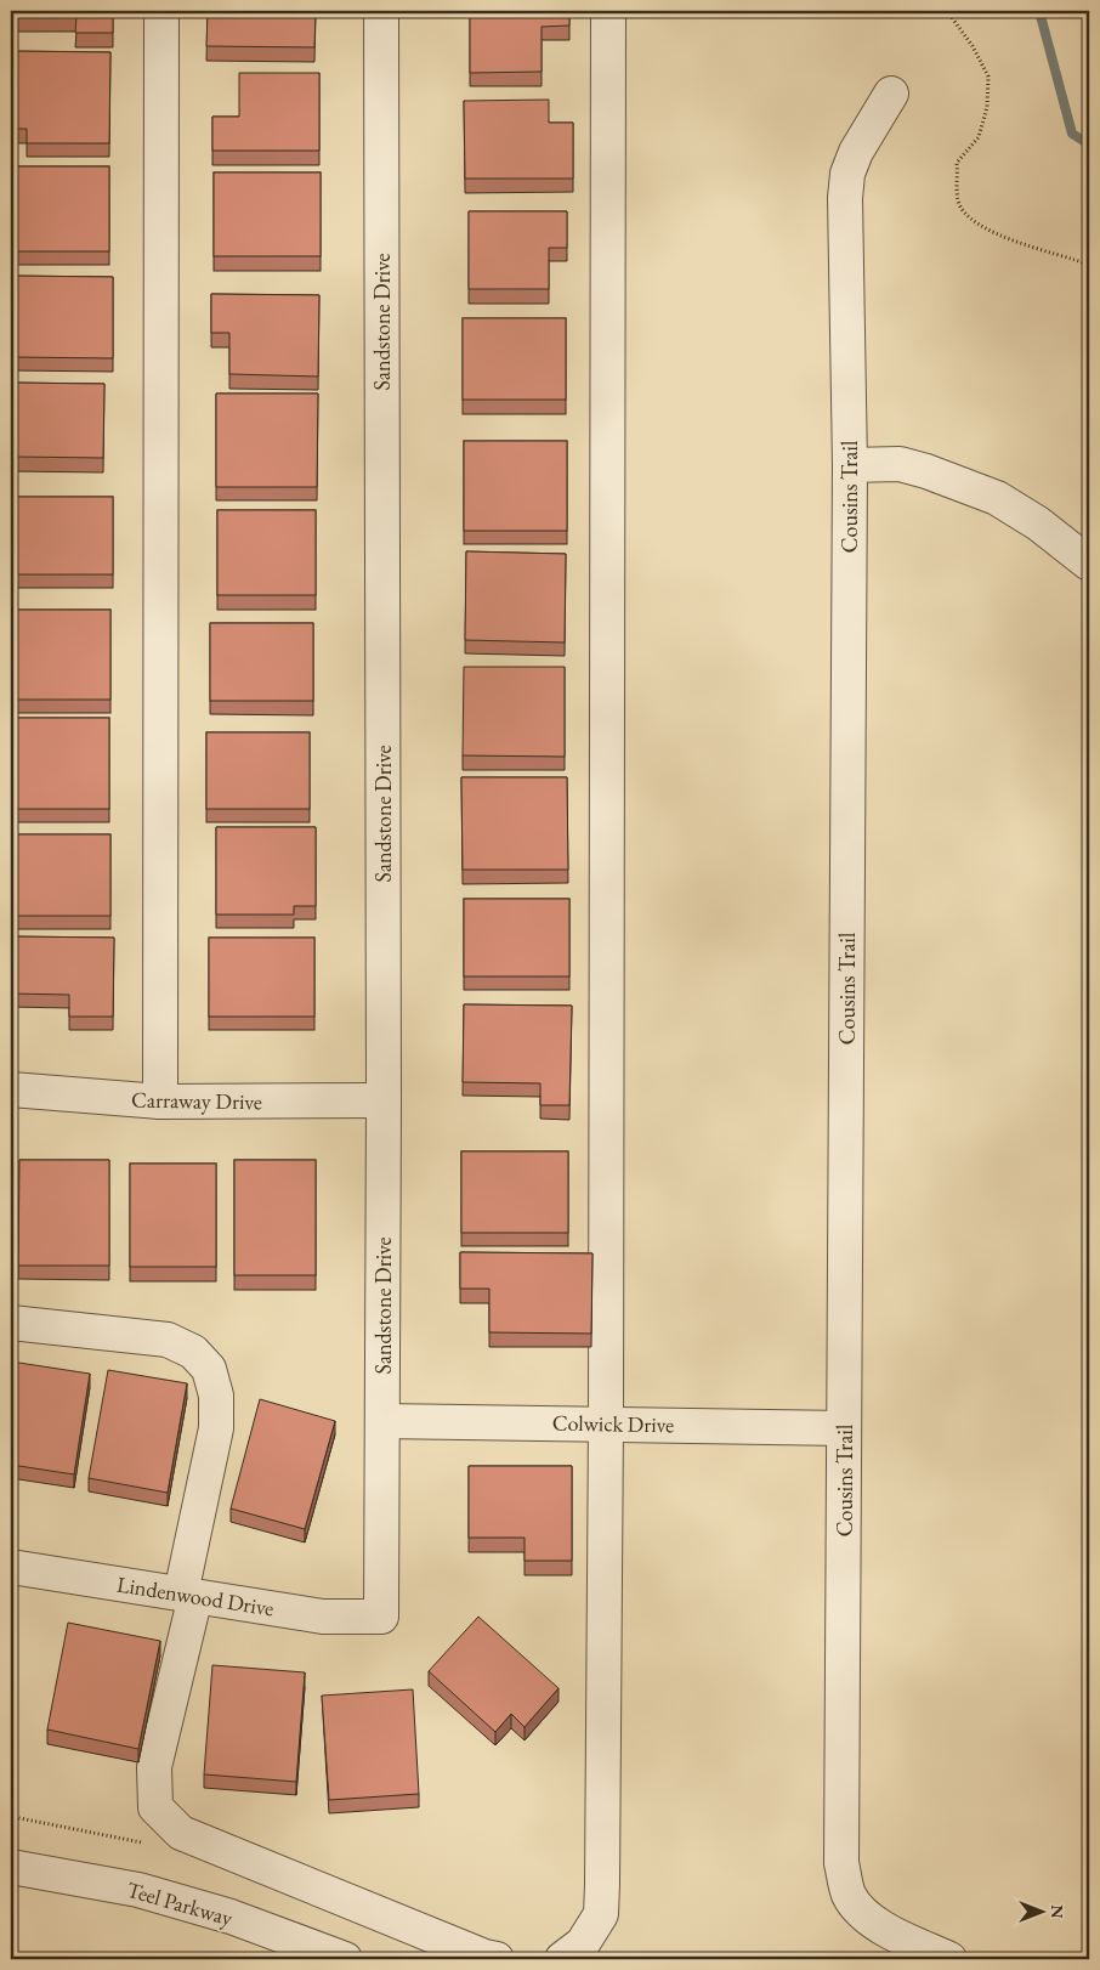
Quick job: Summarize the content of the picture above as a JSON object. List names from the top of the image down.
{
  "streets": {
    "street": [
      "Sandstone Drive",
      "Cousins Trail",
      "Carraway Drive",
      "Colwick Drive",
      "Lindenwood Drive",
      "Teel Parkway"
    ]
  },
  "crossings": [
    ["Sandstone Drive", "Carraway Drive"],
    ["Sandstone Drive", "Colwick Drive"],
    ["Sandstone Drive", "Lindenwood Drive"],
    ["Cousins Trail", "Colwick Drive"]
  ],
  "north": "right"
}
